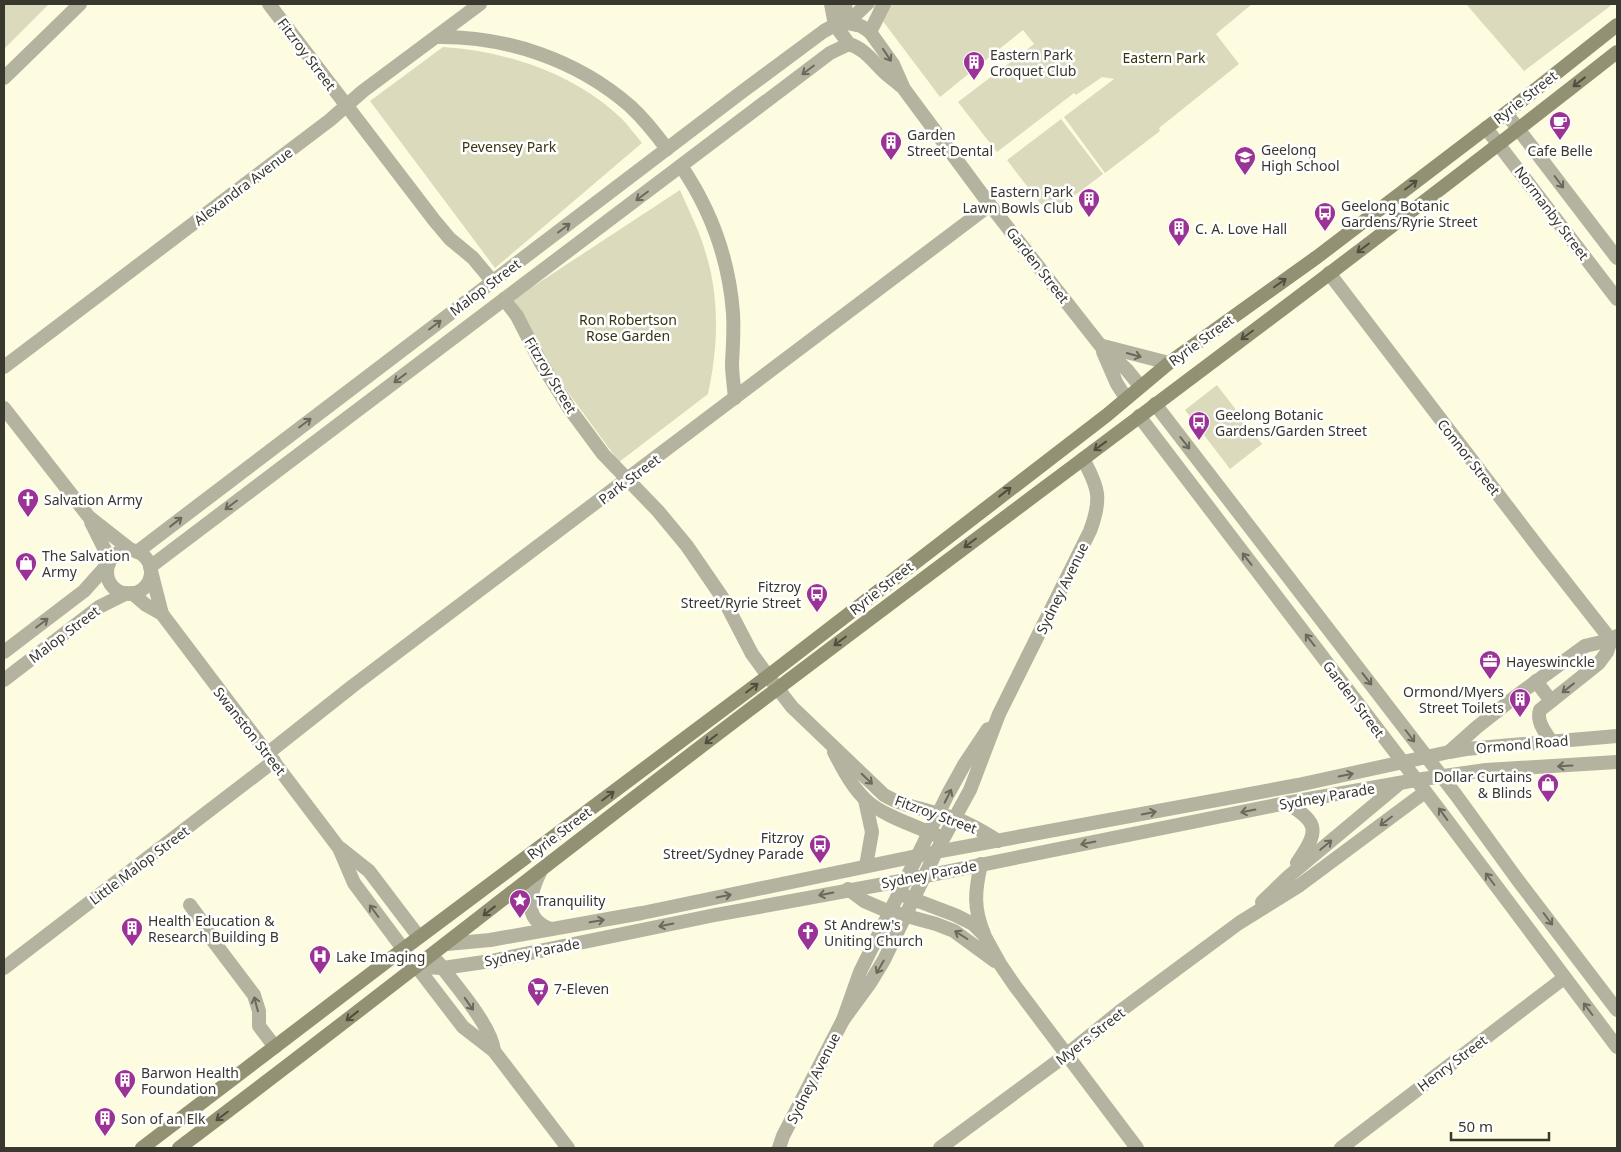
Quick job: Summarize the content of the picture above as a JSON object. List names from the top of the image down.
{
  "streets": {
    "main road": ["Ryrie Street", "Garden Street", "Swanston Street"],
    "street": [
      "Fitzroy Street",
      "Alexandra Avenue",
      "Normanby Street",
      "Malop Street",
      "Connor Street",
      "Park Street",
      "Sydney Avenue",
      "Ormond Road",
      "Sydney Parade",
      "Little Malop Street",
      "Myers Street",
      "Henry Street"
    ]
  },
  "crossings": [
    ["Fitzroy Street", "Ryrie Street"],
    ["Fitzroy Street", "Alexandra Avenue"],
    ["Fitzroy Street", "Malop Street"],
    ["Fitzroy Street", "Park Street"],
    ["Fitzroy Street", "Sydney Avenue"],
    ["Fitzroy Street", "Sydney Parade"],
    ["Ryrie Street", "Normanby Street"],
    ["Ryrie Street", "Garden Street"],
    ["Ryrie Street", "Connor Street"],
    ["Ryrie Street", "Sydney Avenue"],
    ["Ryrie Street", "Swanston Street"],
    ["Ryrie Street", "Sydney Parade"],
    ["Garden Street", "Malop Street"],
    ["Garden Street", "Park Street"],
    ["Garden Street", "Ormond Road"],
    ["Garden Street", "Sydney Parade"],
    ["Garden Street", "Myers Street"],
    ["Garden Street", "Henry Street"],
    ["Malop Street", "Swanston Street"],
    ["Park Street", "Swanston Street"],
    ["Park Street", "Little Malop Street"],
    ["Sydney Avenue", "Sydney Parade"],
    ["Swanston Street", "Sydney Parade"],
    ["Swanston Street", "Little Malop Street"],
    ["Ormond Road", "Sydney Parade"],
    ["Ormond Road", "Myers Street"],
    ["Sydney Parade", "Myers Street"]
  ],
  "parks": ["Eastern Park", "Pevensey Park", "Ron Robertson Rose Garden"],
  "places": {
    "building": [
      "Eastern Park Croquet Club",
      "Garden Street Dental",
      "Eastern Park Lawn Bowls Club",
      "C. A. Love Hall",
      "Ormond/Myers Street Toilets",
      "Health Education & Research Building B",
      "Barwon Health Foundation",
      "Son of an Elk"
    ],
    "cafe": ["Cafe Belle"],
    "school or university": ["Geelong High School"],
    "bus stop": [
      "Geelong Botanic Gardens/Ryrie Street",
      "Geelong Botanic Gardens/Garden Street",
      "Fitzroy Street/Ryrie Street",
      "Fitzroy Street/Sydney Parade"
    ],
    "church": ["Salvation Army", "St Andrew's Uniting Church"],
    "shop": ["The Salvation Army", "Dollar Curtains & Blinds"],
    "office": ["Hayeswinckle"],
    "place": ["Tranquility"],
    "hospital": ["Lake Imaging"],
    "supermarket": ["7-Eleven"]
  },
  "scale_bar": "50 m"
}
